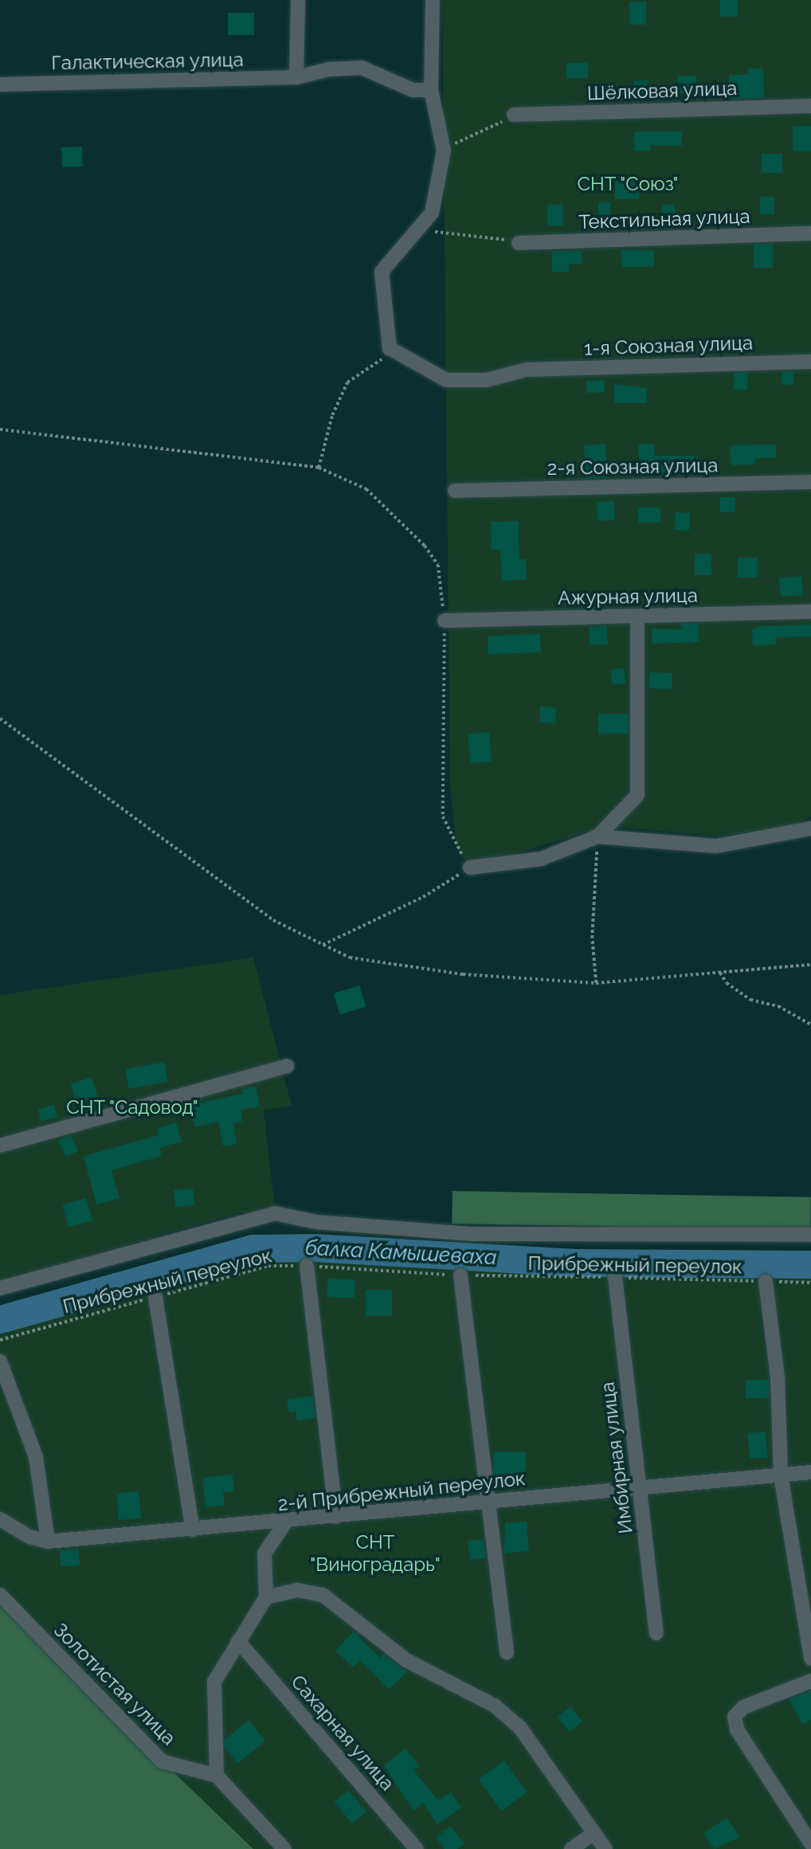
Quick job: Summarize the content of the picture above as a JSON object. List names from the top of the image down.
{
  "streets": {
    "street": [
      "Галактическая улица",
      "Шёлковая улица",
      "Текстильная улица",
      "1-я Союзная улица",
      "2-я Союзная улица",
      "Ажурная улица",
      "Имбирная улица",
      "2-й Прибрежный переулок",
      "Золотистая улица",
      "Сахарная улица"
    ],
    "path": ["Прибрежный переулок"]
  },
  "crossings": [
    ["Прибрежный переулок", "Имбирная улица"],
    ["Имбирная улица", "2-й Прибрежный переулок"]
  ],
  "water": ["балка Камышеваха"],
  "parks": ["СНТ \"Союз\"", "СНТ \"Садовод\"", "СНТ \"Виноградарь\""]
}
